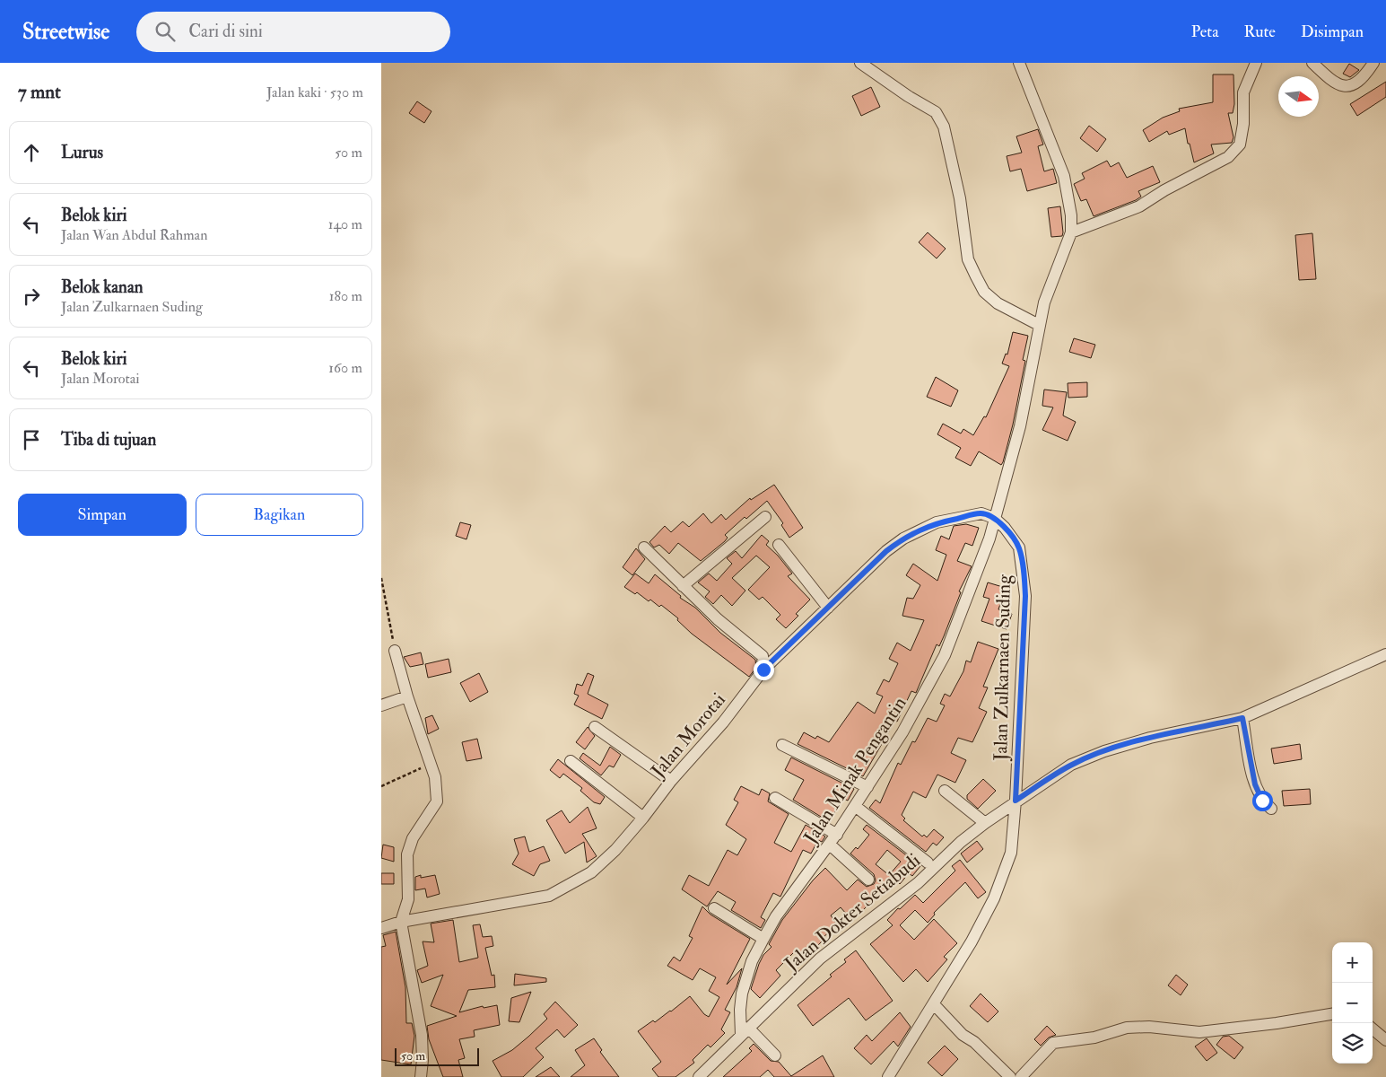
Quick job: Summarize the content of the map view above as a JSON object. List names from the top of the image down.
{
  "streets": {
    "street": [
      "Jalan Zulkarnaen Suding",
      "Jalan Morotai",
      "Jalan Minak Pengantin",
      "Jalan Dokter Setiabudi"
    ]
  },
  "crossings": [
    ["Jalan Zulkarnaen Suding", "Jalan Morotai"],
    ["Jalan Zulkarnaen Suding", "Jalan Minak Pengantin"],
    ["Jalan Zulkarnaen Suding", "Jalan Dokter Setiabudi"],
    ["Jalan Morotai", "Jalan Minak Pengantin"],
    ["Jalan Minak Pengantin", "Jalan Dokter Setiabudi"]
  ],
  "scale_bar": "50 m",
  "north": "right",
  "page": {
    "header": "Streetwise",
    "search": "Cari di sini",
    "nav": ["Peta", "Rute", "Disimpan"],
    "heading": ["7 mnt", "Jalan kaki · 530 m"],
    "list": [
      ["Lurus", "50 m"],
      ["Belok kiri", "Jalan Wan Abdul Rahman", "140 m"],
      ["Belok kanan", "Jalan Zulkarnaen Suding", "180 m"],
      ["Belok kiri", "Jalan Morotai", "160 m"],
      "Tiba di tujuan"
    ],
    "buttons": ["Simpan", "Bagikan"],
    "map_buttons": ["+", "−"],
    "scale": "50 m"
  }
}
